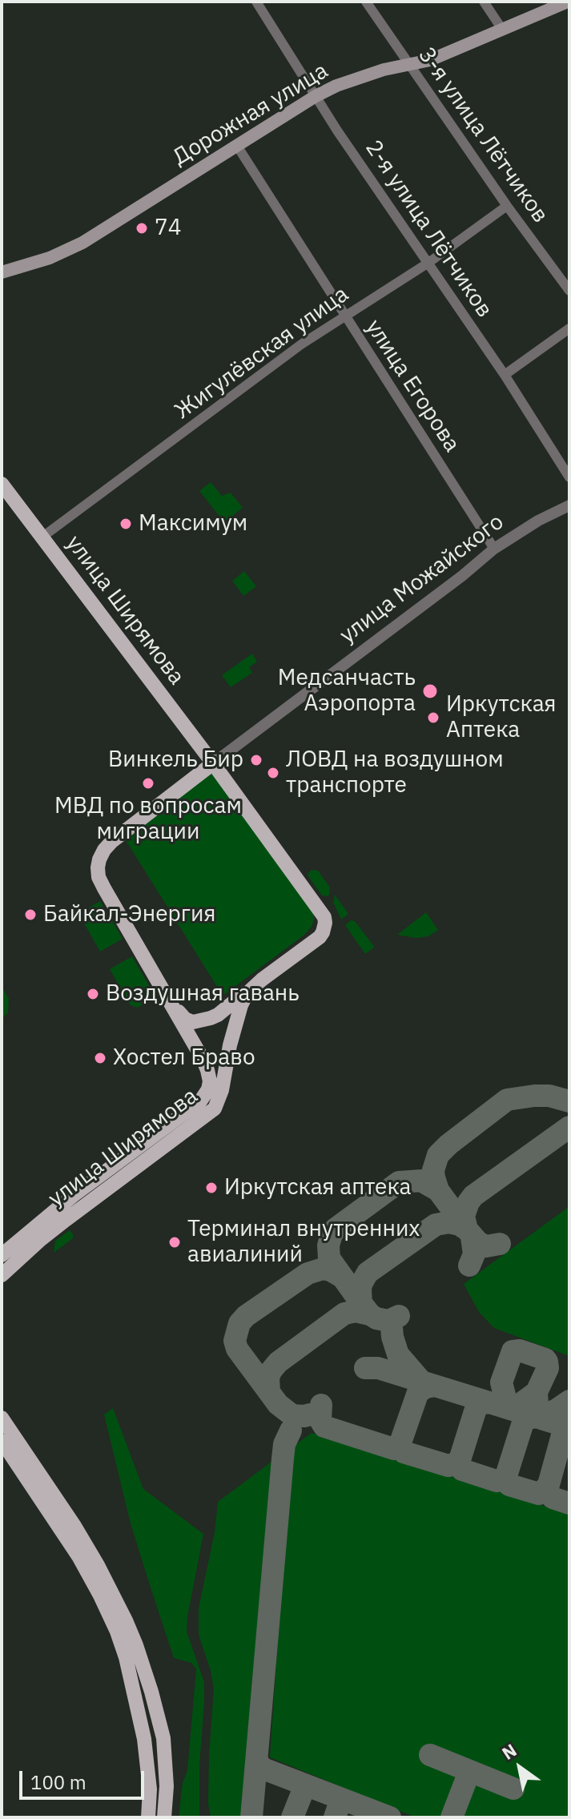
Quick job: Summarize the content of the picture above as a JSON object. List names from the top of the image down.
{
  "streets": {
    "main road": ["Дорожная улица", "улица Ширямова"],
    "street": [
      "3-я улица Лётчиков",
      "2-я улица Лётчиков",
      "Жигулёвская улица",
      "улица Егорова",
      "улица Можайского"
    ]
  },
  "crossings": [
    ["Дорожная улица", "3-я улица Лётчиков"],
    ["Дорожная улица", "2-я улица Лётчиков"],
    ["Дорожная улица", "улица Егорова"],
    ["3-я улица Лётчиков", "Жигулёвская улица"],
    ["2-я улица Лётчиков", "Жигулёвская улица"],
    ["Жигулёвская улица", "улица Егорова"],
    ["Жигулёвская улица", "улица Ширямова"],
    ["улица Егорова", "улица Можайского"],
    ["улица Можайского", "улица Ширямова"]
  ],
  "places": [
    "74",
    "Максимум",
    "Медсанчасть Аэропорта",
    "Иркутская Аптека",
    "Винкель Бир",
    "ЛОВД на воздушном транспорте",
    "МВД по вопросам миграции",
    "Байкал-Энергия",
    "Воздушная гавань",
    "Хостел Браво",
    "Иркутская аптека",
    "Терминал внутренних авиалиний"
  ],
  "scale_bar": "100 m",
  "north": "top left"
}
